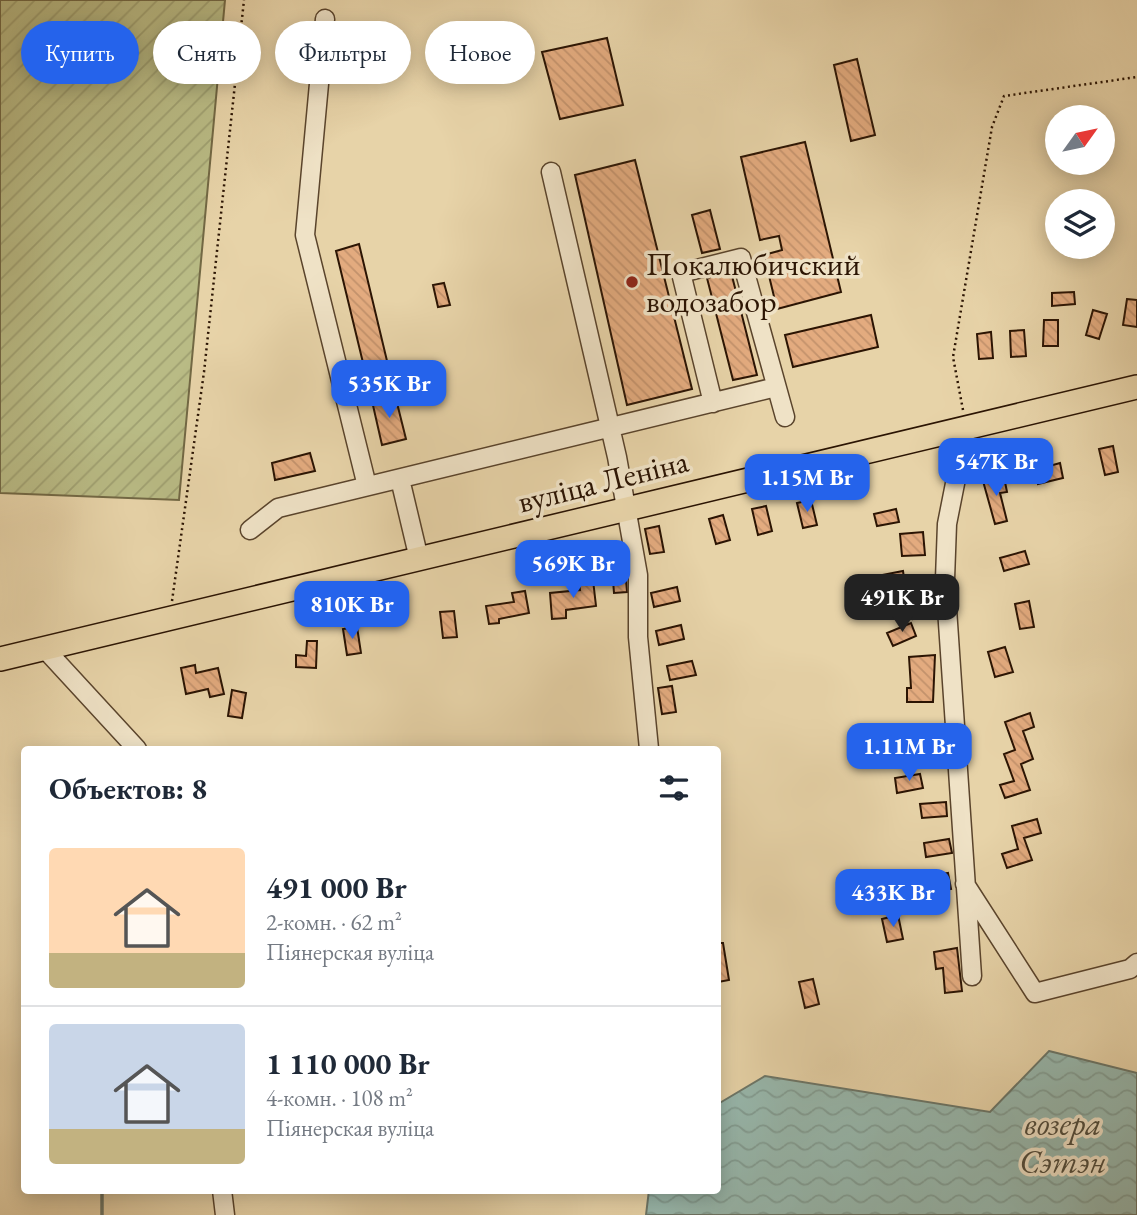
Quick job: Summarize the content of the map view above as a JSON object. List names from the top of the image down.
{
  "streets": {
    "main road": ["вуліца Леніна"]
  },
  "water": ["возера Сэтэн"],
  "places": ["Покалюбичский водозабор"],
  "north": "top right",
  "page": {
    "chip": [
      "Купить",
      "Снять",
      "Фильтры",
      "Новое"
    ],
    "price": [
      "535K Br",
      "547K Br",
      "1.15M Br",
      "569K Br",
      "491K Br",
      "810K Br",
      "1.11M Br",
      "433K Br"
    ],
    "heading": "Объектов: 8",
    "list": [
      {
        "name": "491 000 Br",
        "note": "2-комн. · 62 m² · Піянерская вуліца"
      },
      {
        "name": "1 110 000 Br",
        "note": "4-комн. · 108 m² · Піянерская вуліца"
      }
    ]
  }
}
